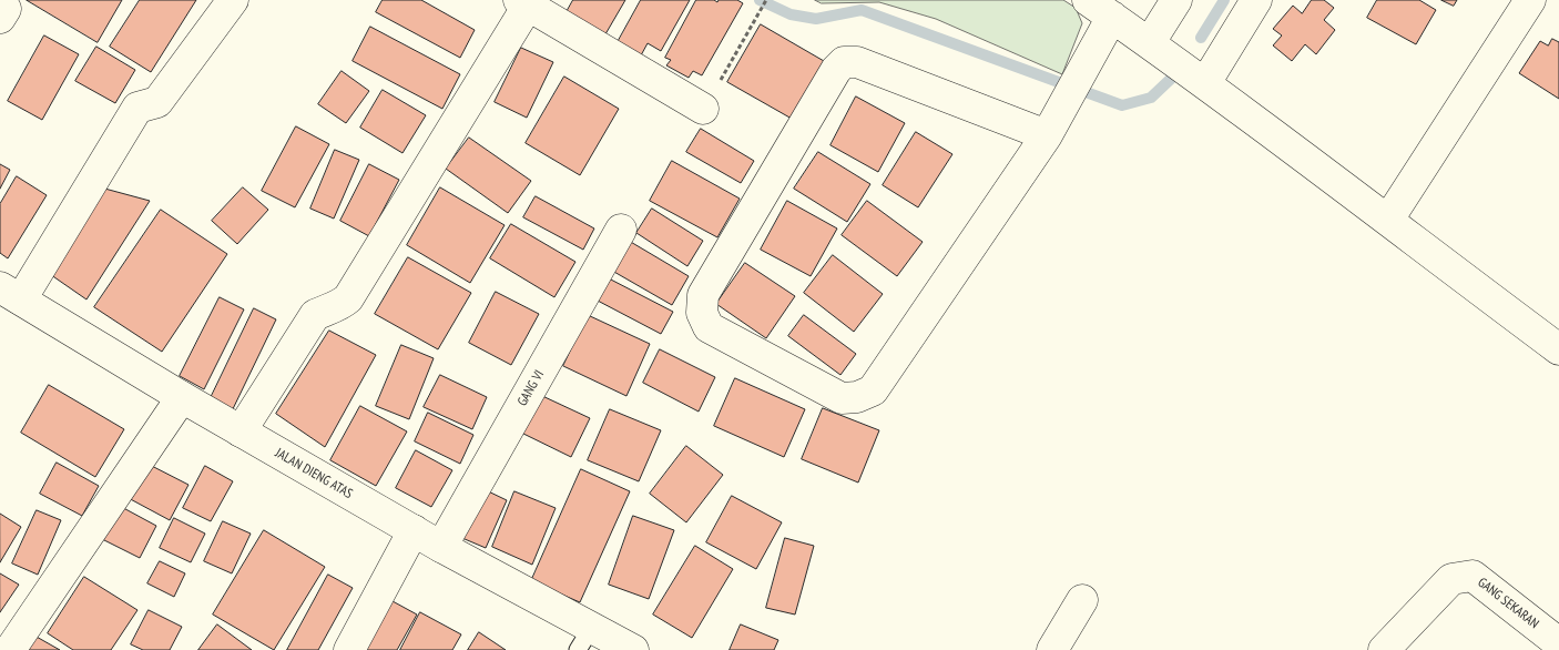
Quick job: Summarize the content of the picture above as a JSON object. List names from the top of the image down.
{
  "streets": {
    "street": ["GANG VI", "JALAN DIENG ATAS", "GANG SEKARAN"]
  },
  "crossings": [
    ["GANG VI", "JALAN DIENG ATAS"]
  ]
}
